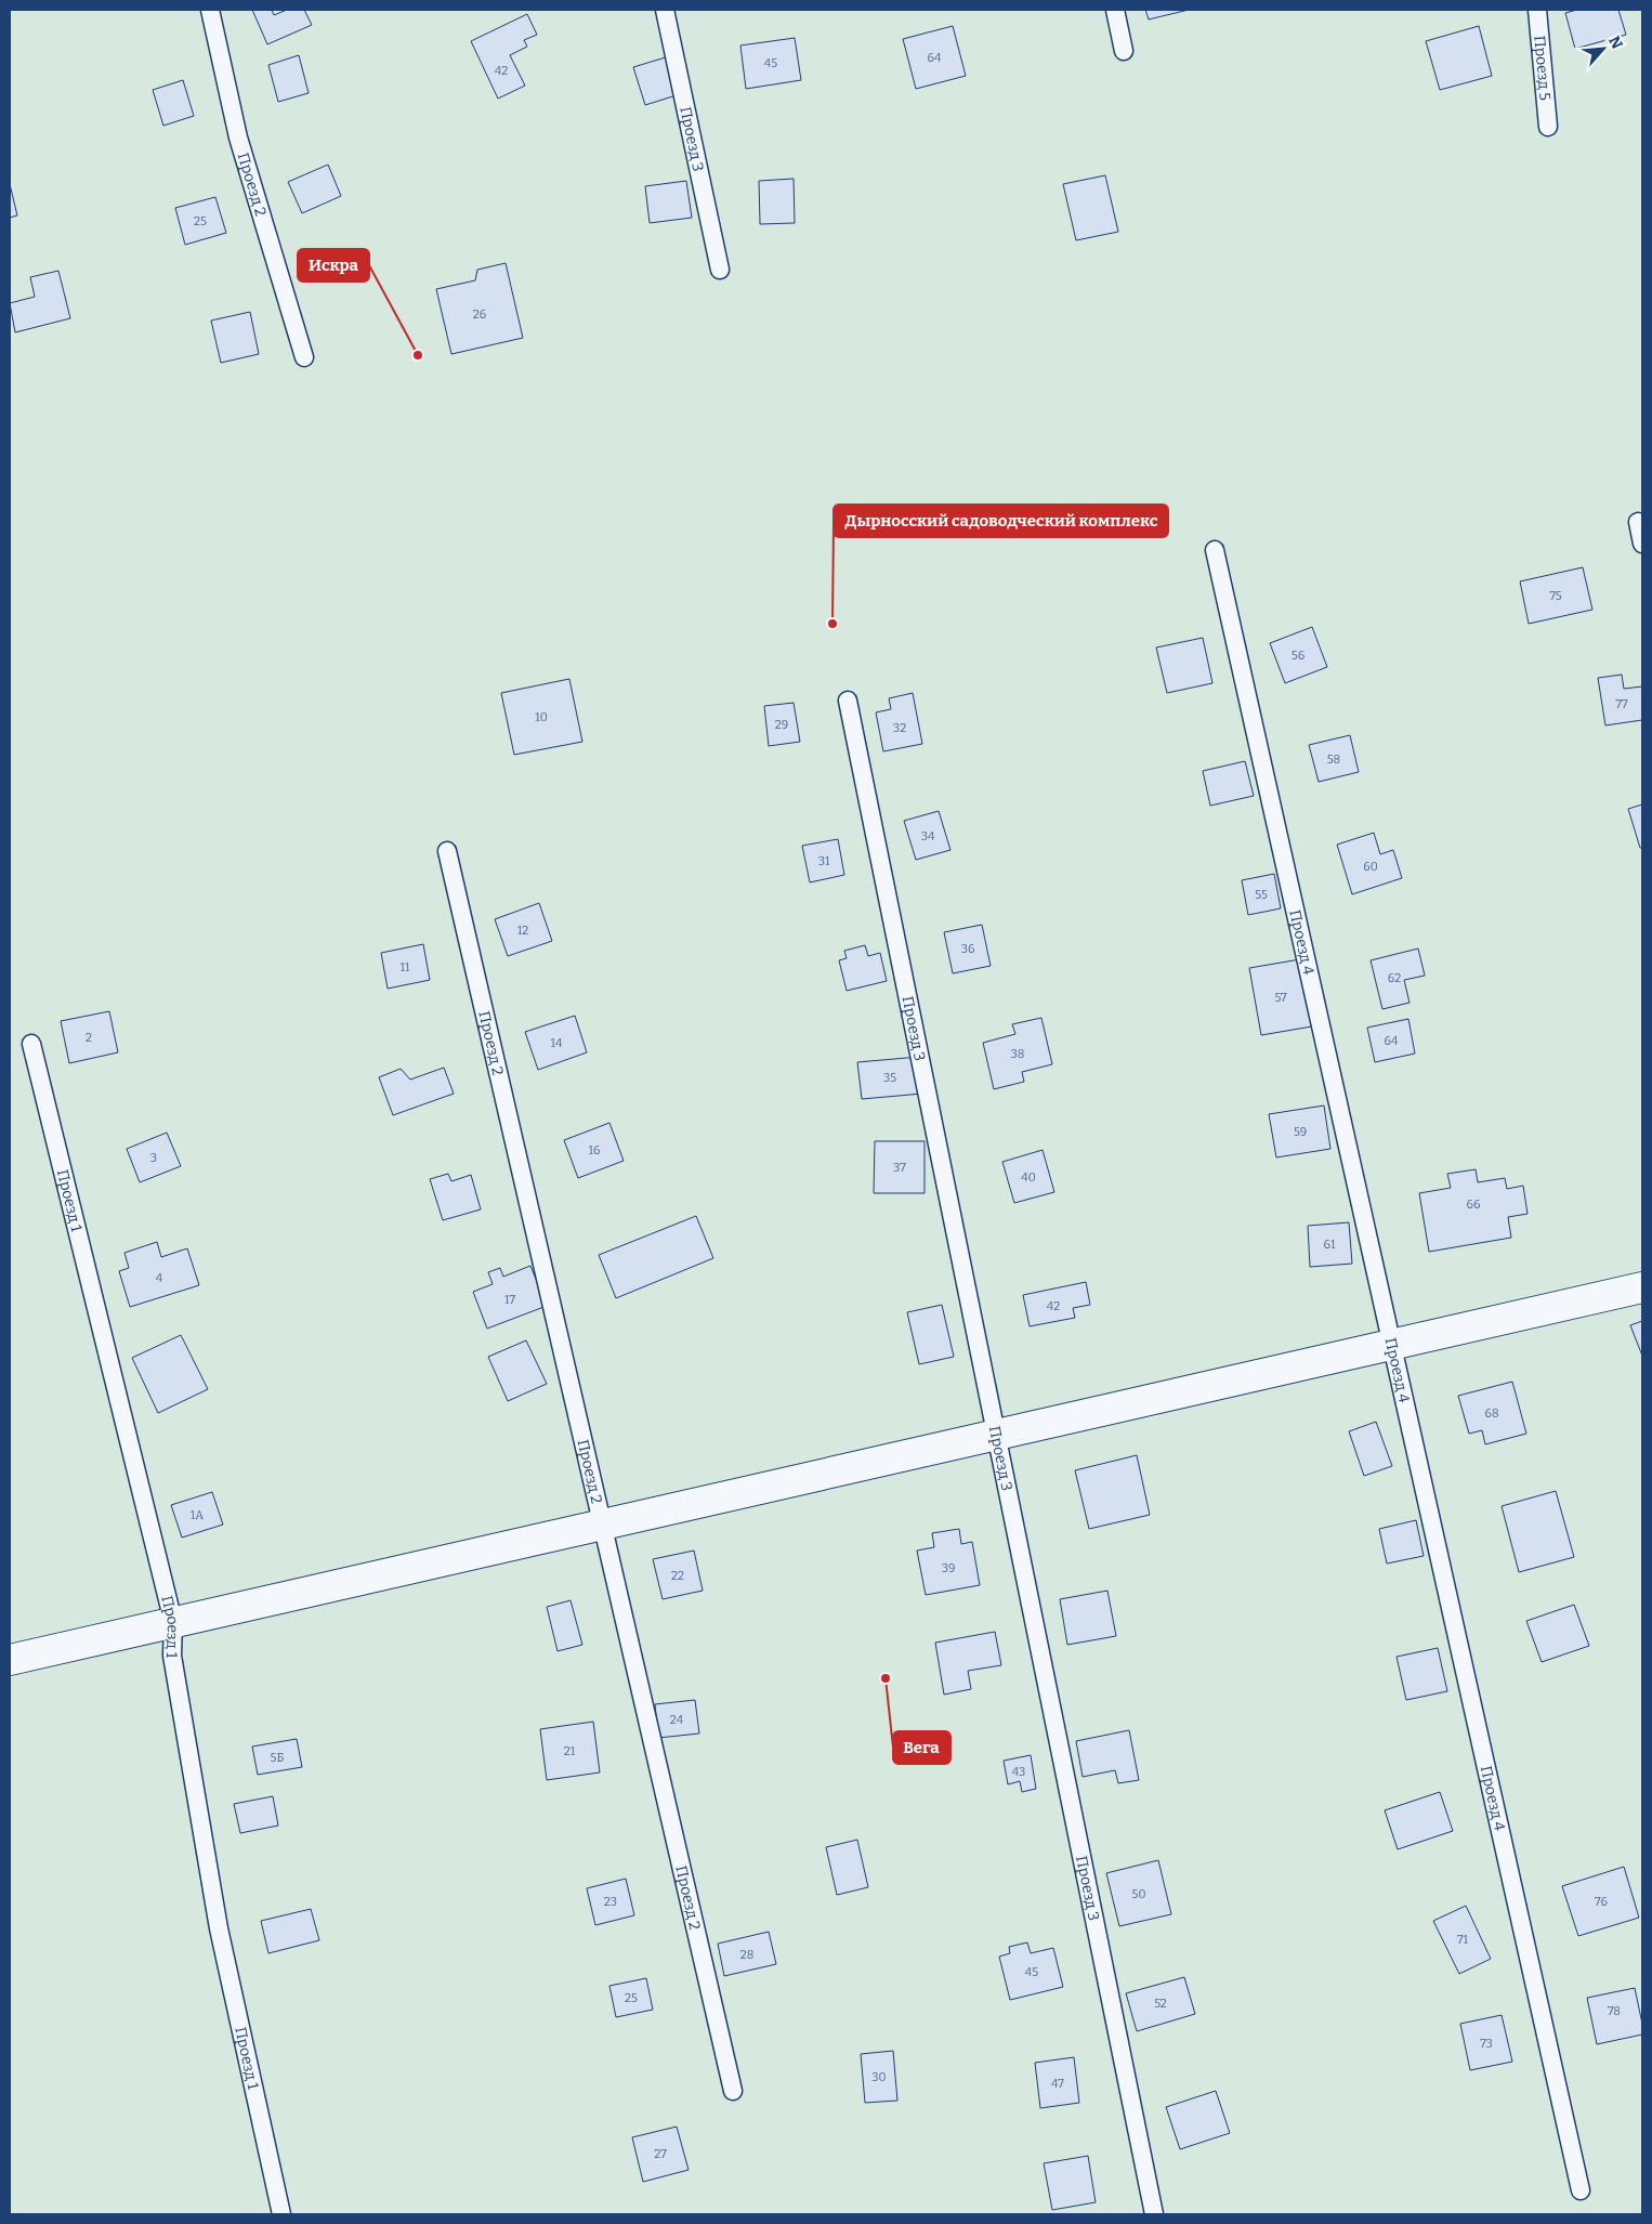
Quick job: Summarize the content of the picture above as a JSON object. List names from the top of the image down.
{
  "streets": {
    "lane": [
      "Проезд 5",
      "Проезд 3",
      "Проезд 2",
      "Проезд 4",
      "Проезд 1"
    ]
  },
  "places": ["Искра", "Дырносский садоводческий комплекс", "Вега"],
  "house_numbers": [
    "64",
    "45",
    "42",
    "25",
    "26",
    "75",
    "56",
    "77",
    "10",
    "29",
    "32",
    "58",
    "34",
    "31",
    "60",
    "55",
    "12",
    "36",
    "11",
    "62",
    "57",
    "2",
    "64",
    "14",
    "38",
    "35",
    "59",
    "16",
    "3",
    "37",
    "40",
    "66",
    "61",
    "4",
    "17",
    "42",
    "68",
    "1А",
    "39",
    "22",
    "24",
    "21",
    "5Б",
    "43",
    "50",
    "23",
    "76",
    "71",
    "28",
    "45",
    "25",
    "52",
    "78",
    "73",
    "30",
    "47",
    "27"
  ],
  "north": "top right"
}
